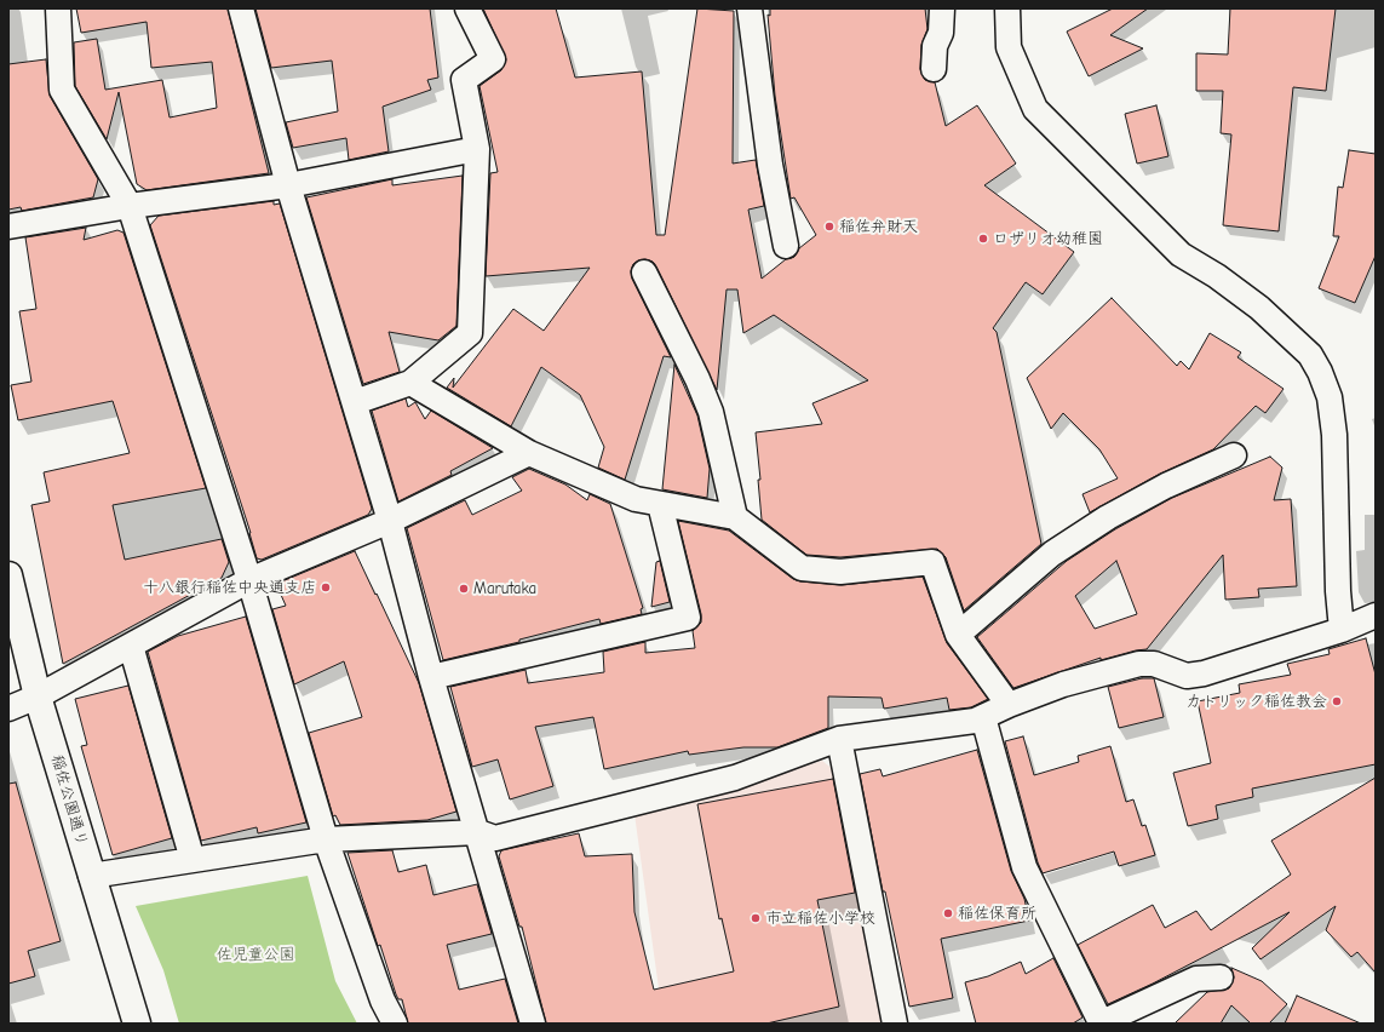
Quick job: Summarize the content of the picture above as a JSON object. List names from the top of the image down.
{
  "streets": {
    "street": ["稲佐公園通り"]
  },
  "parks": ["佐児童公園"],
  "places": [
    "稲佐弁財天",
    "ロザリオ幼稚園",
    "十八銀行稲佐中央通支店",
    "Marutaka",
    "カトリック稲佐教会",
    "稲佐保育所",
    "市立稲佐小学校"
  ]
}
